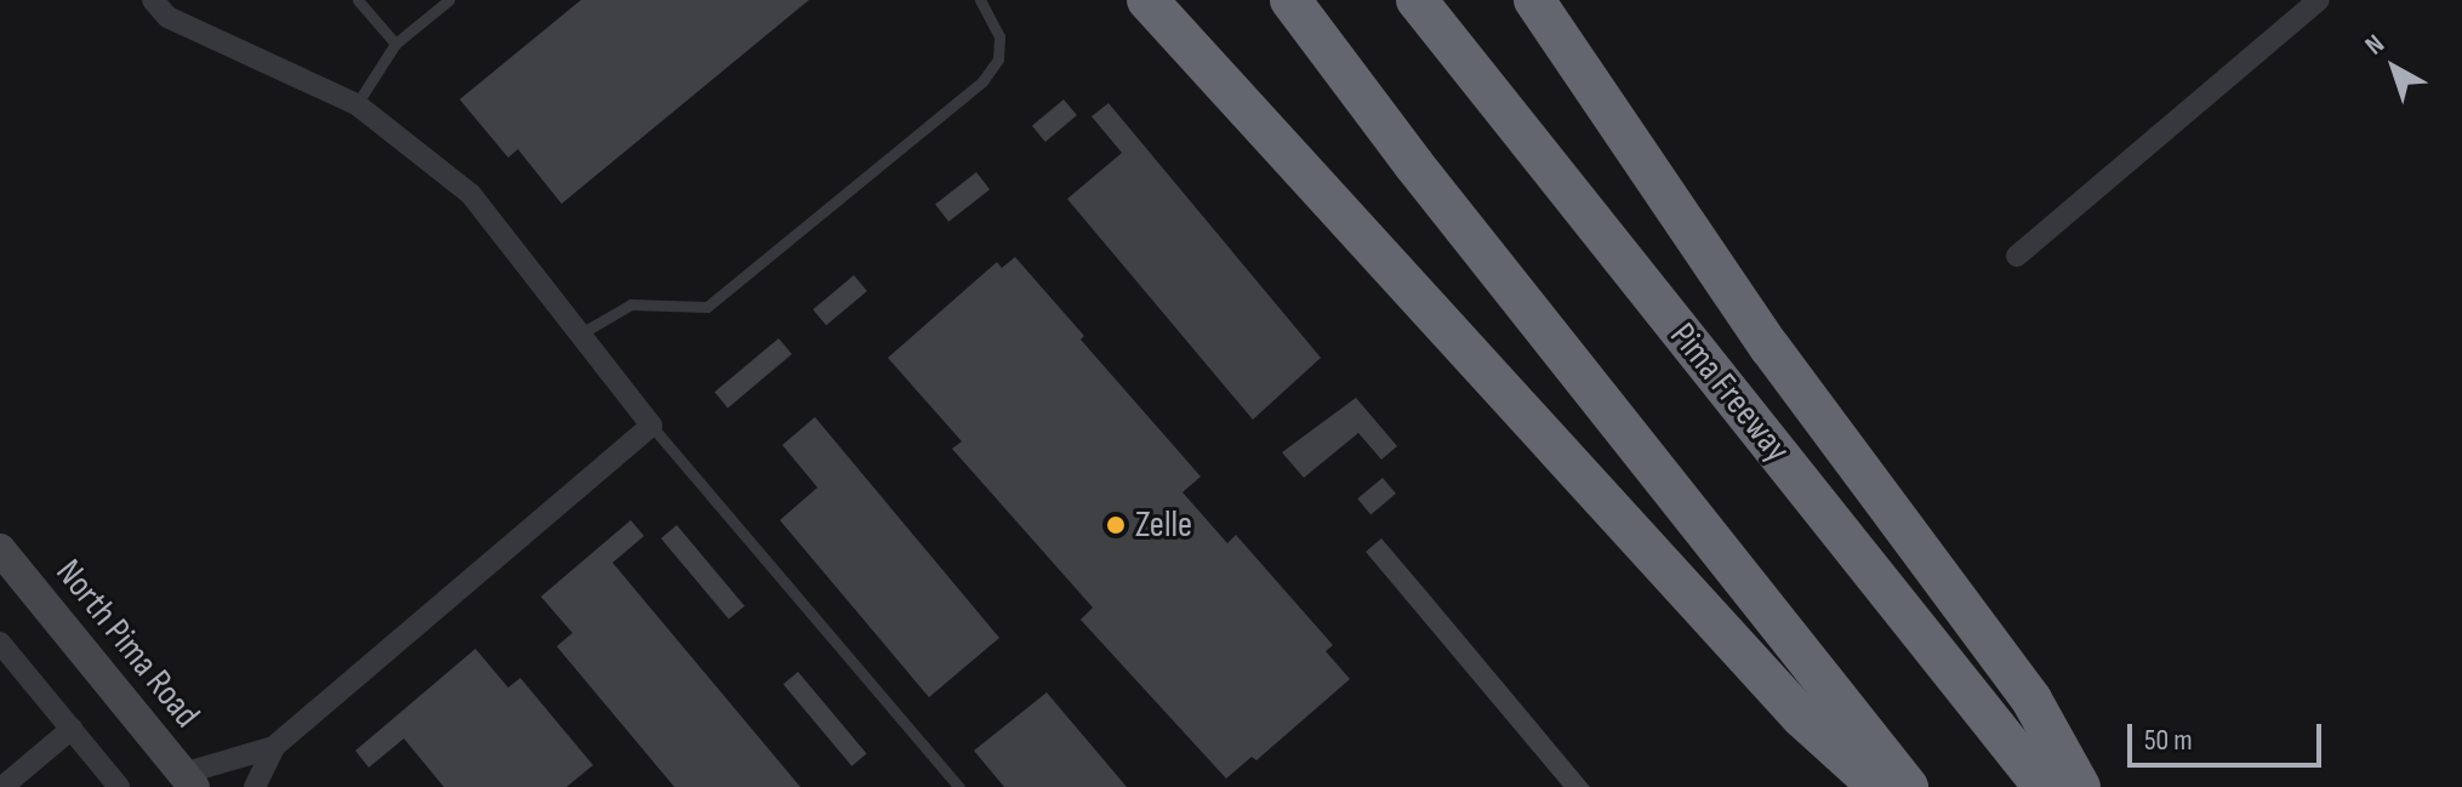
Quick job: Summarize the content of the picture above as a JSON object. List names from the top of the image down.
{
  "streets": {
    "highway": ["Pima Freeway"],
    "main road": ["North Pima Road"]
  },
  "places": ["Zelle"],
  "scale_bar": "50 m",
  "north": "top left"
}
